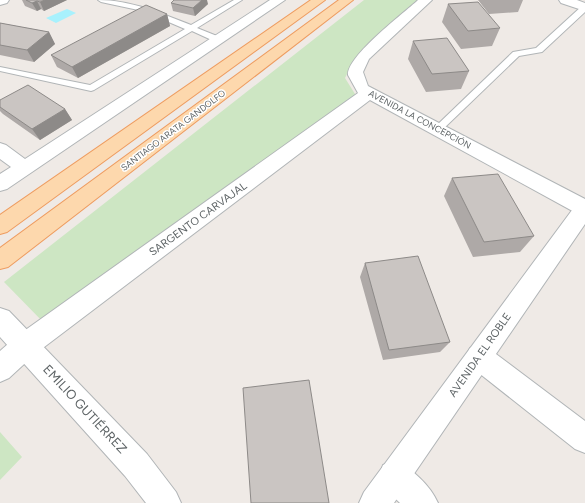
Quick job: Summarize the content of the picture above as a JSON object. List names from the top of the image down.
{
  "streets": {
    "main road": ["SANTIAGO ARATA GANDOLFO"],
    "street": [
      "AVENIDA LA CONCEPCIÓN",
      "SARGENTO CARVAJAL",
      "AVENIDA EL ROBLE",
      "EMILIO GUTIÉRREZ"
    ]
  },
  "crossings": [
    ["AVENIDA LA CONCEPCIÓN", "SARGENTO CARVAJAL"],
    ["AVENIDA LA CONCEPCIÓN", "AVENIDA EL ROBLE"],
    ["SARGENTO CARVAJAL", "EMILIO GUTIÉRREZ"]
  ]
}
